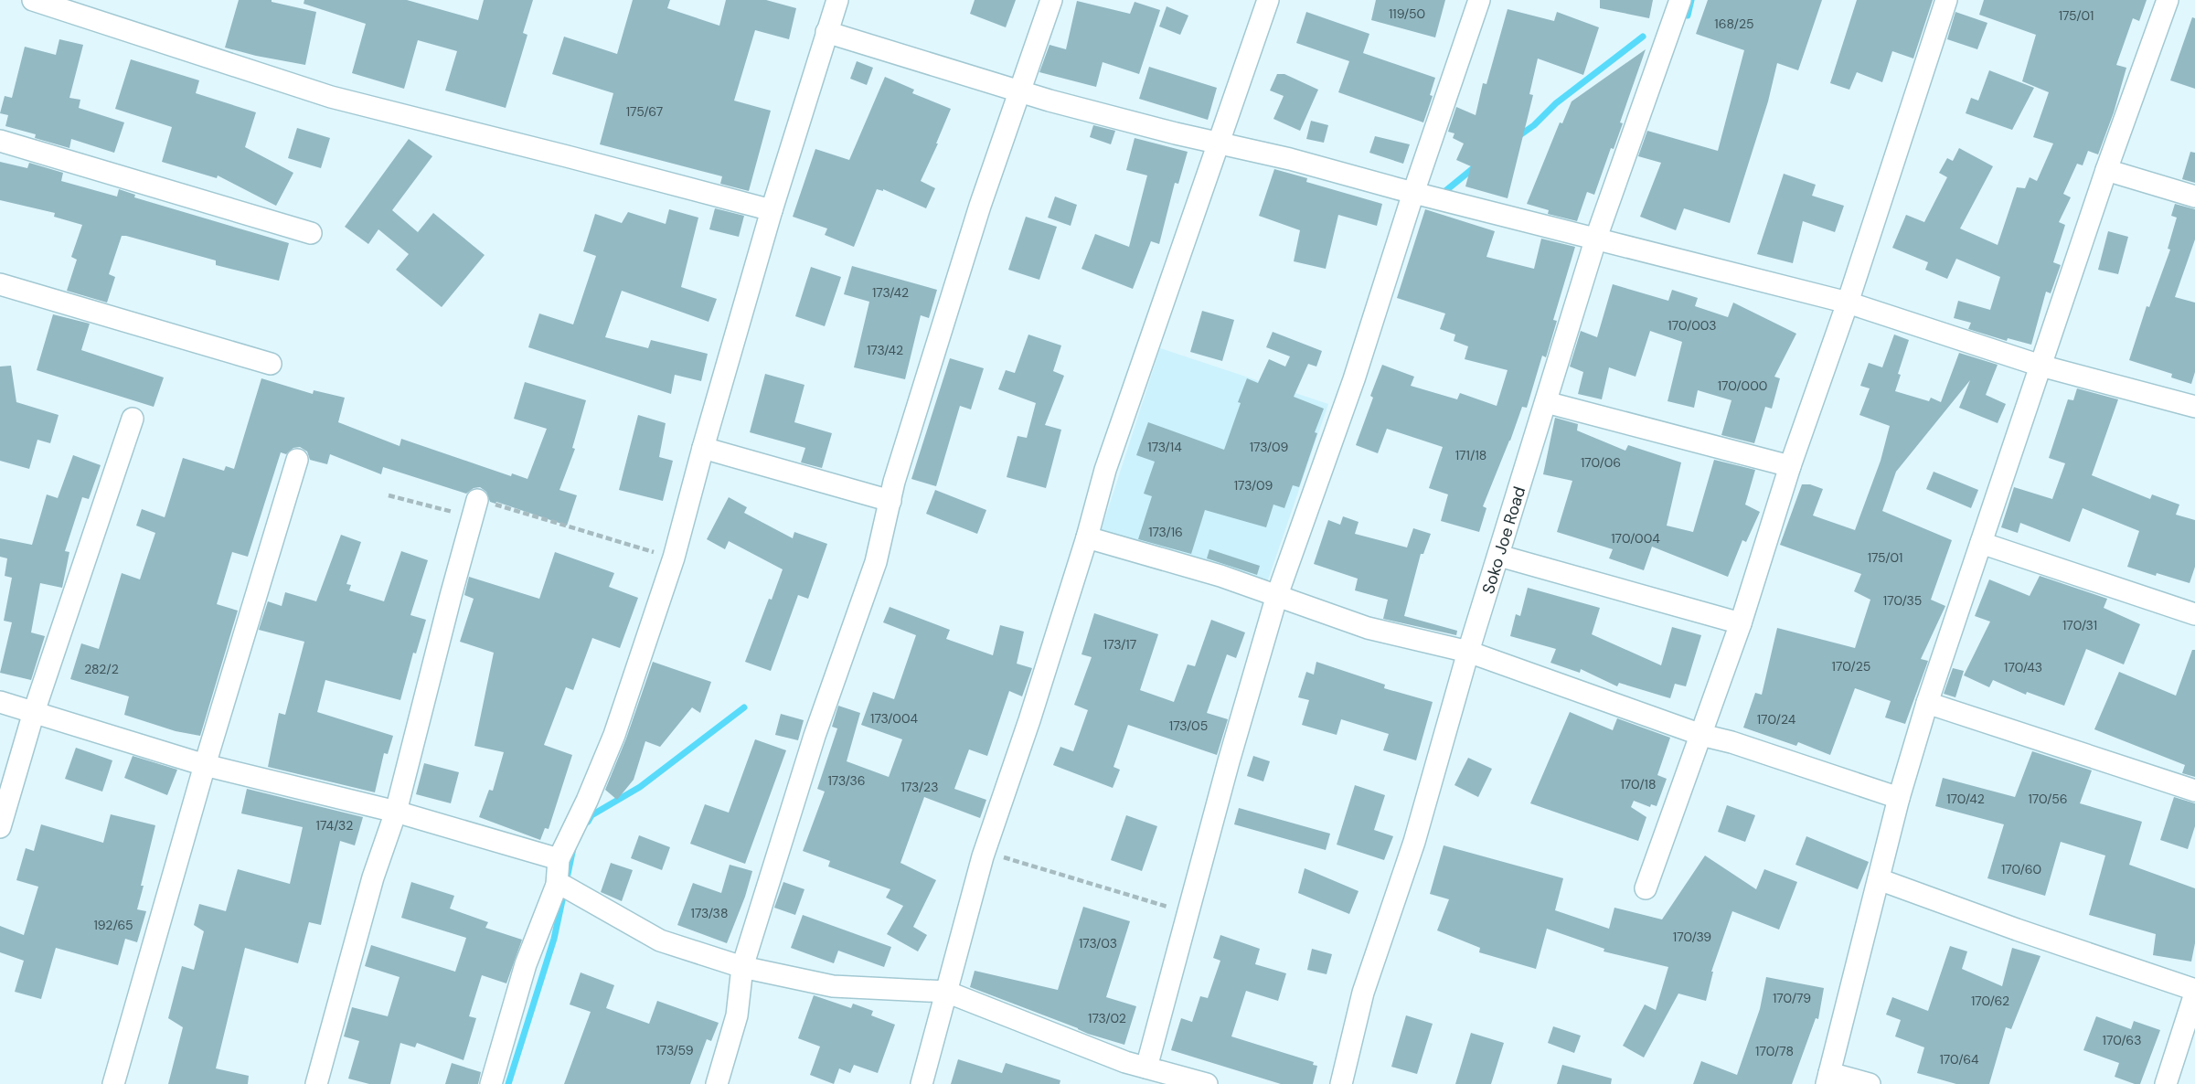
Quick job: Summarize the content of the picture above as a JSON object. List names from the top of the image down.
{
  "streets": {
    "street": ["Soko Joe Road"]
  },
  "house_numbers": [
    "119/50",
    "175/01",
    "168/25",
    "175/67",
    "173/42",
    "170/003",
    "173/42",
    "170/000",
    "173/14",
    "173/09",
    "171/18",
    "170/06",
    "173/09",
    "173/16",
    "170/004",
    "175/01",
    "170/35",
    "170/31",
    "173/17",
    "170/25",
    "170/43",
    "282/2",
    "173/004",
    "170/24",
    "173/05",
    "173/36",
    "170/18",
    "173/23",
    "170/42",
    "170/56",
    "174/32",
    "170/60",
    "173/38",
    "192/65",
    "170/39",
    "173/03",
    "170/79",
    "170/62",
    "173/02",
    "170/63",
    "173/59",
    "170/78",
    "170/64"
  ]
}
